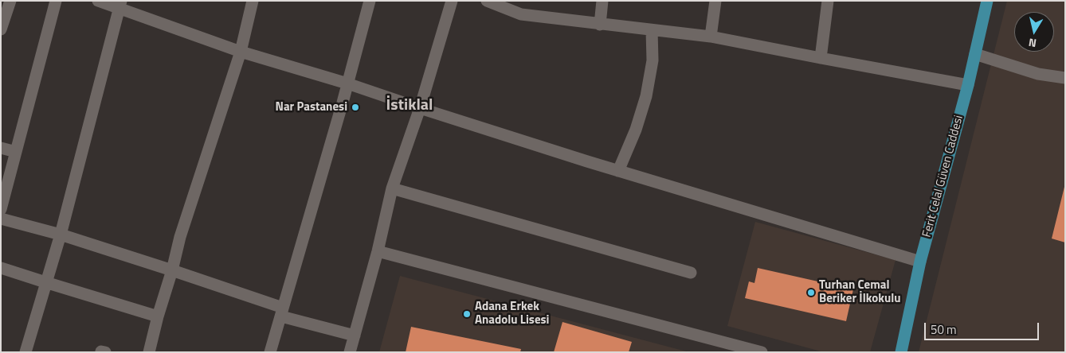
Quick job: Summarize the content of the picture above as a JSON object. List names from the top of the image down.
{
  "streets": {
    "main road": ["Ferit Celal Güven Caddesi"]
  },
  "districts": ["İstiklal"],
  "places": ["Nar Pastanesi", "Turhan Cemal Beriker İlkokulu", "Adana Erkek Anadolu Lisesi"],
  "scale_bar": "50 m",
  "north": "bottom"
}
